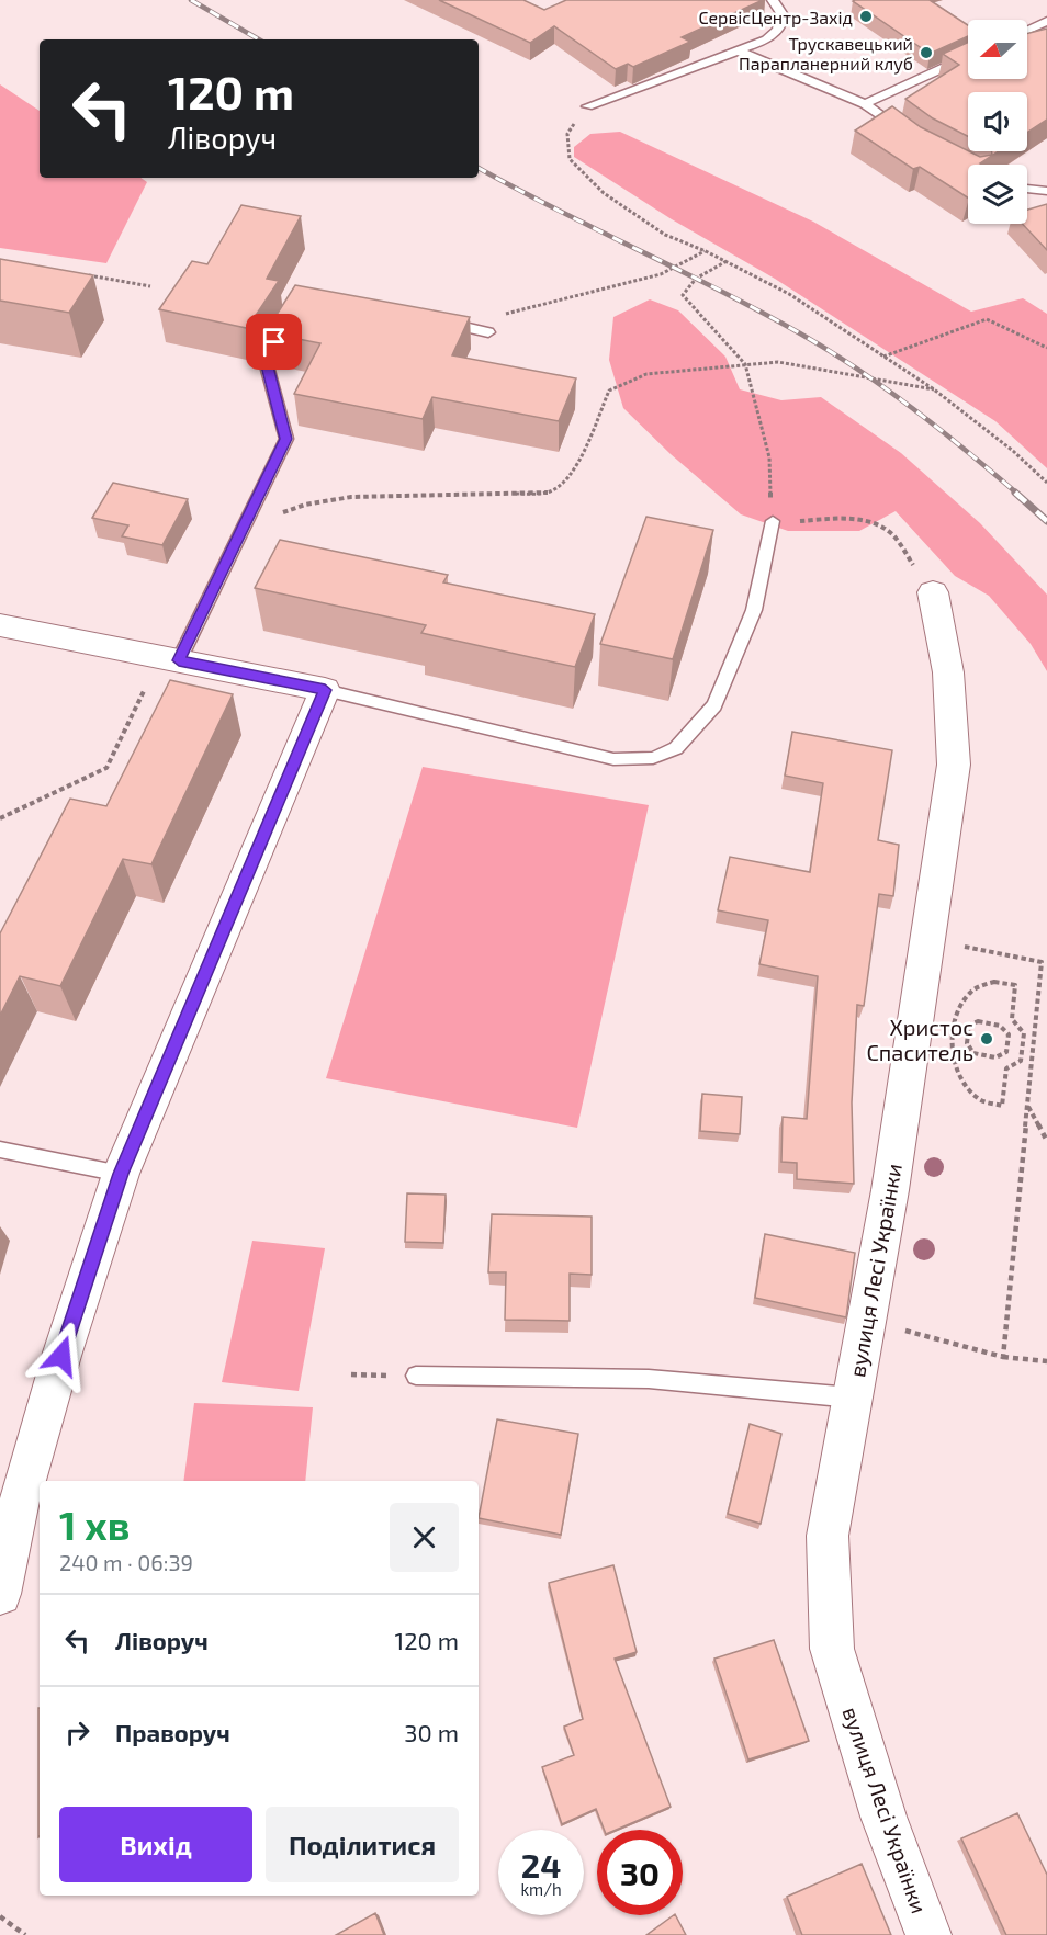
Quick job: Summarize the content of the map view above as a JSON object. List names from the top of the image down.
{
  "streets": {
    "street": ["вулиця Лесі Українки"]
  },
  "places": ["СервісЦентр-Захід", "Трускавецький Парапланерний клуб", "Христос Спаситель"],
  "north": "left",
  "page": {
    "turn": ["120 m", "Ліворуч"],
    "heading": ["1 хв", "240 m · 06:39"],
    "list": [
      {
        "name": "Ліворуч",
        "value": "120 m"
      },
      {
        "name": "Праворуч",
        "value": "30 m"
      }
    ],
    "buttons": ["Вихід", "Поділитися"],
    "speed": "24 km/h",
    "limit": "30"
  }
}
